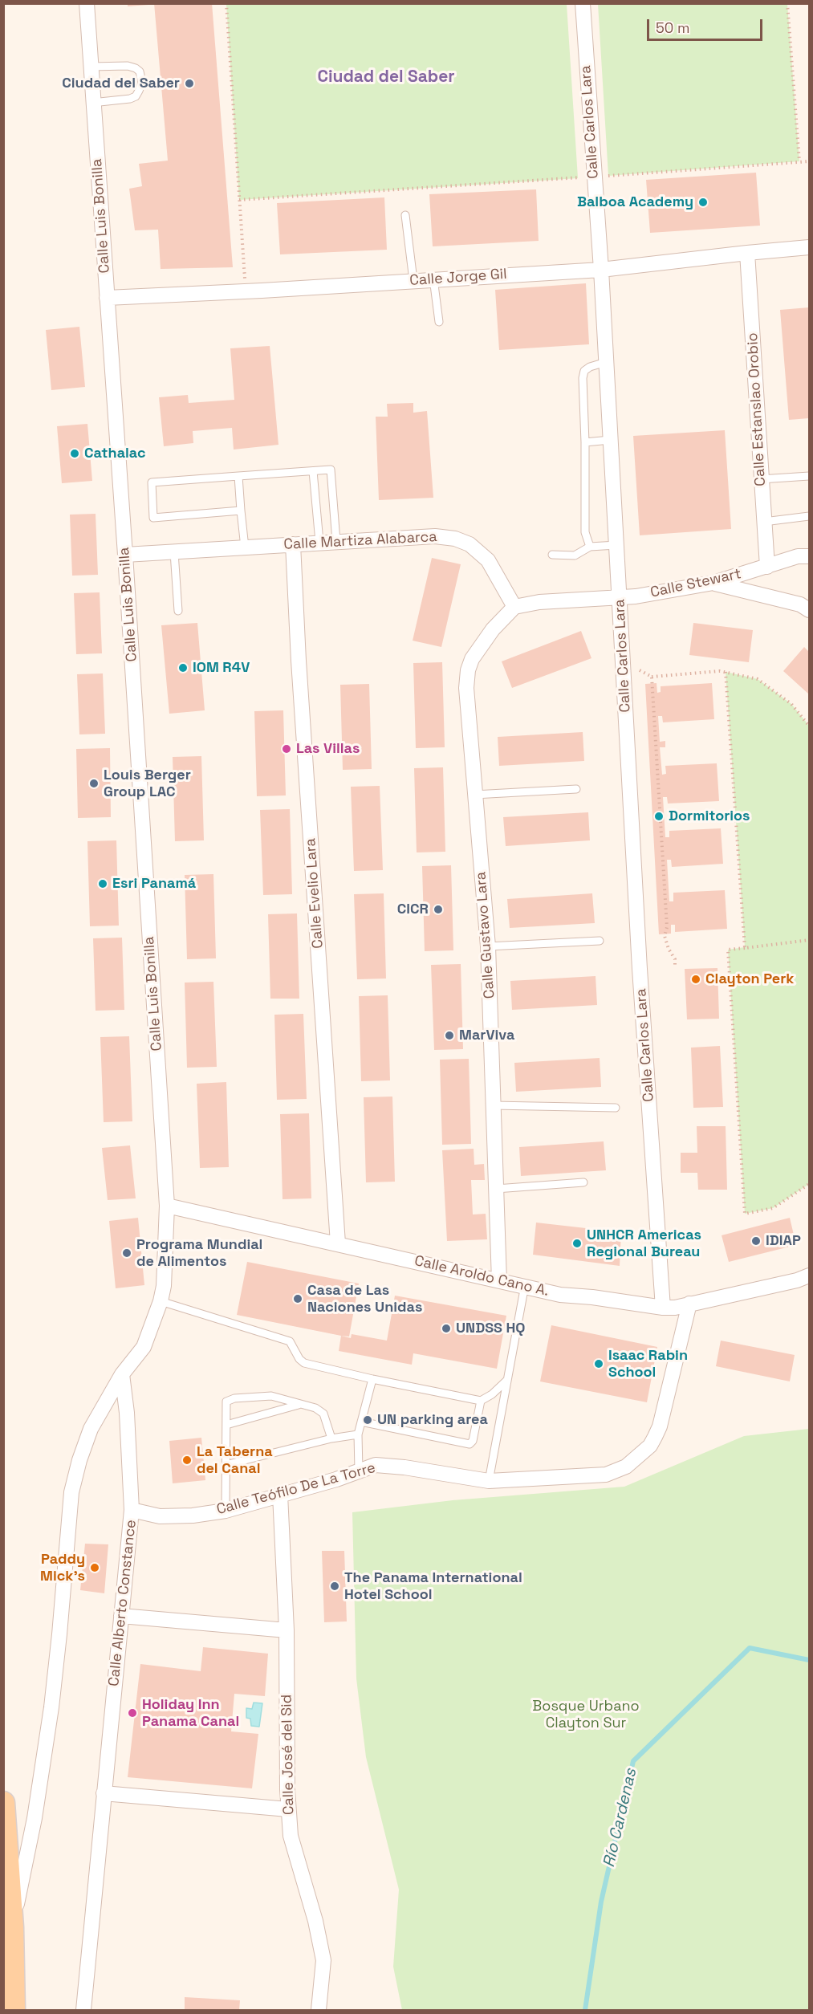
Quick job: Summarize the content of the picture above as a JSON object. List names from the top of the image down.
{
  "streets": {
    "street": [
      "Calle Carlos Lara",
      "Calle Luis Bonilla",
      "Calle Jorge Gil",
      "Calle Estanslao Orobio",
      "Calle Martiza Alabarca",
      "Calle Stewart",
      "Calle Evelio Lara",
      "Calle Gustavo Lara",
      "Calle Aroldo Cano A.",
      "Calle Teófilo De La Torre",
      "Calle Alberto Constance",
      "Calle José del Sid"
    ]
  },
  "crossings": [
    ["Calle Carlos Lara", "Calle Jorge Gil"],
    ["Calle Carlos Lara", "Calle Stewart"],
    ["Calle Carlos Lara", "Calle Aroldo Cano A."],
    ["Calle Luis Bonilla", "Calle Jorge Gil"],
    ["Calle Luis Bonilla", "Calle Martiza Alabarca"],
    ["Calle Luis Bonilla", "Calle Aroldo Cano A."],
    ["Calle Jorge Gil", "Calle Estanslao Orobio"],
    ["Calle Estanslao Orobio", "Calle Stewart"],
    ["Calle Martiza Alabarca", "Calle Evelio Lara"],
    ["Calle Martiza Alabarca", "Calle Gustavo Lara"],
    ["Calle Evelio Lara", "Calle Aroldo Cano A."],
    ["Calle Gustavo Lara", "Calle Aroldo Cano A."],
    ["Calle Aroldo Cano A.", "Calle Teófilo De La Torre"],
    ["Calle Teófilo De La Torre", "Calle Alberto Constance"],
    ["Calle Teófilo De La Torre", "Calle José del Sid"]
  ],
  "districts": ["Ciudad del Saber"],
  "water": ["Río Cardenas"],
  "parks": ["Bosque Urbano Clayton Sur"],
  "places": [
    "Ciudad del Saber",
    "Balboa Academy",
    "Cathalac",
    "IOM R4V",
    "Las Villas",
    "Louis Berger Group LAC",
    "Dormitorios",
    "Esri Panamá",
    "CICR",
    "Clayton Perk",
    "MarViva",
    "IDIAP",
    "UNHCR Americas Regional Bureau",
    "Programa Mundial de Alimentos",
    "Casa de Las Naciones Unidas",
    "UNDSS HQ",
    "Isaac Rabin School",
    "UN parking area",
    "La Taberna del Canal",
    "Paddy Mick's",
    "The Panama International Hotel School",
    "Holiday Inn Panama Canal"
  ],
  "scale_bar": "50 m"
}
